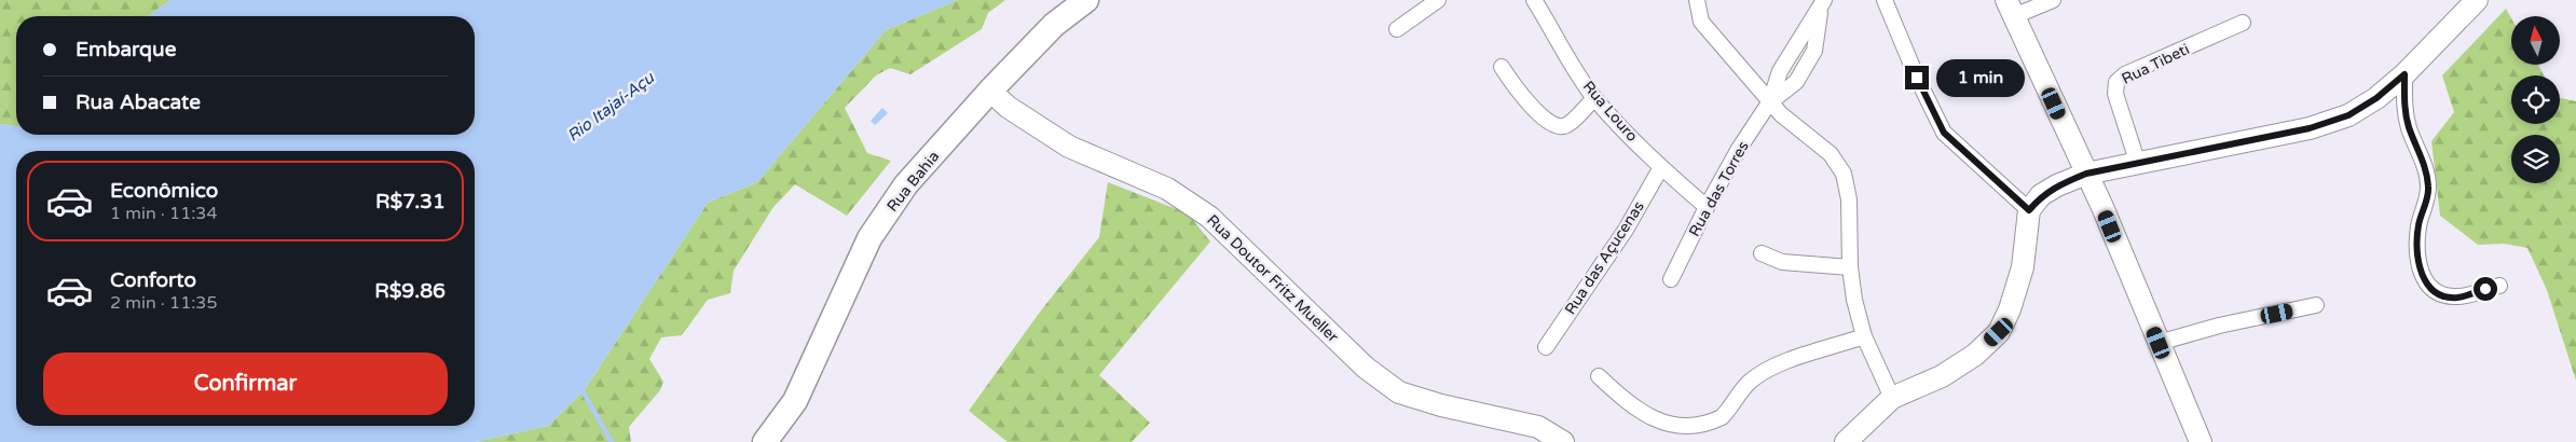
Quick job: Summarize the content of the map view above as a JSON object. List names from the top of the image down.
{
  "streets": {
    "main road": ["Rua Bahia"],
    "street": [
      "Rua Tibeti",
      "Rua Louro",
      "Rua das Torres",
      "Rua das Açucenas",
      "Rua Doutor Fritz Mueller"
    ]
  },
  "crossings": [
    ["Rua Louro", "Rua das Torres"],
    ["Rua Louro", "Rua das Açucenas"],
    ["Rua Bahia", "Rua Doutor Fritz Mueller"]
  ],
  "water": ["Rio Itajaí-Açu"],
  "north": "top",
  "page": {
    "banner": ["Embarque", "Rua Abacate"],
    "bubble": "1 min",
    "list": [
      {
        "name": "Econômico",
        "note": "1 min · 11:34",
        "value": "R$7.31"
      },
      {
        "name": "Conforto",
        "note": "2 min · 11:35",
        "value": "R$9.86"
      }
    ],
    "buttons": "Confirmar"
  }
}
